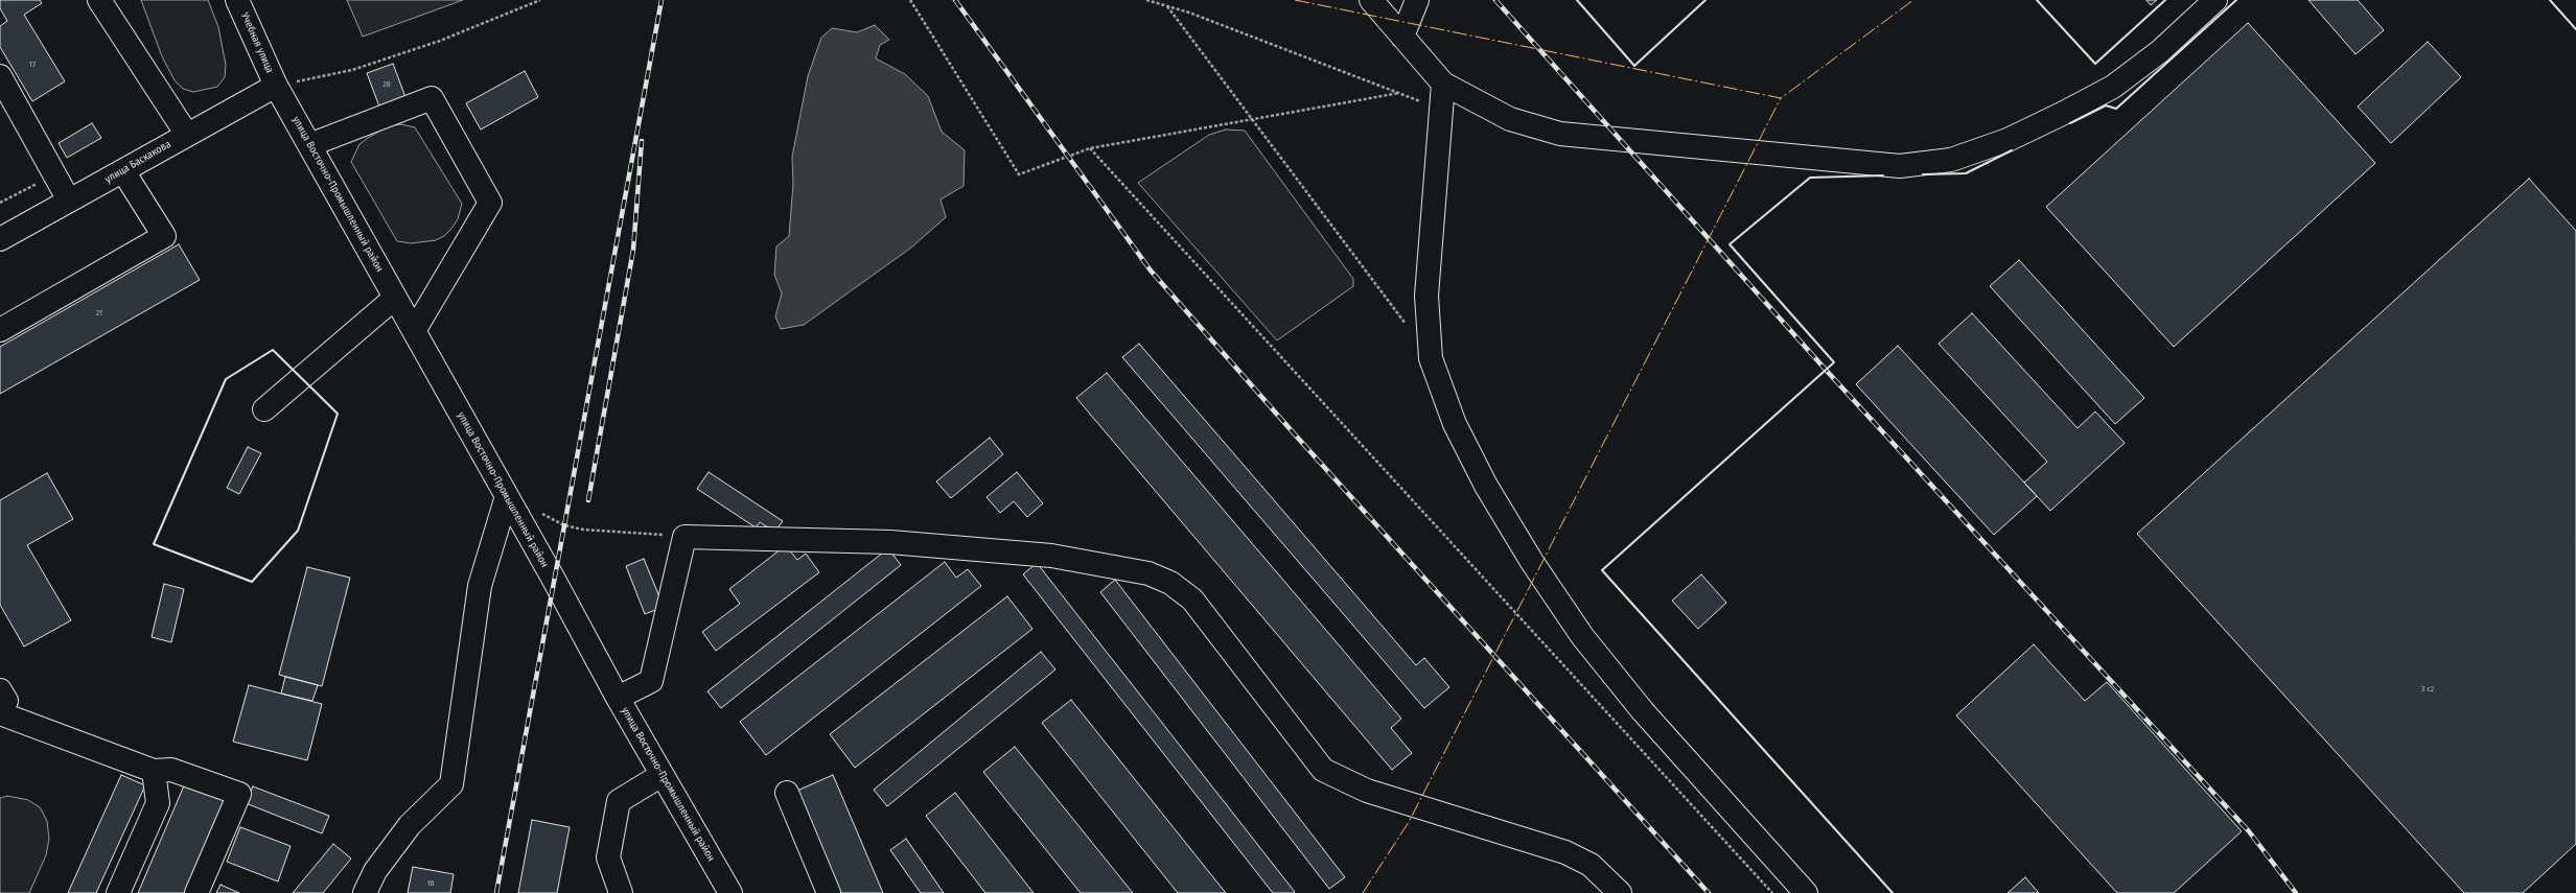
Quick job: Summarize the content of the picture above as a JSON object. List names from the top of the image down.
{
  "streets": {
    "street": ["Учебная улица", "улица Баскакова", "улица Восточно-Промышленный район"]
  },
  "crossings": [
    ["Учебная улица", "улица Баскакова"],
    ["Учебная улица", "улица Восточно-Промышленный район"],
    ["улица Баскакова", "улица Восточно-Промышленный район"]
  ],
  "house_numbers": [
    "17",
    "28",
    "21",
    "3 с2",
    "16"
  ]
}
